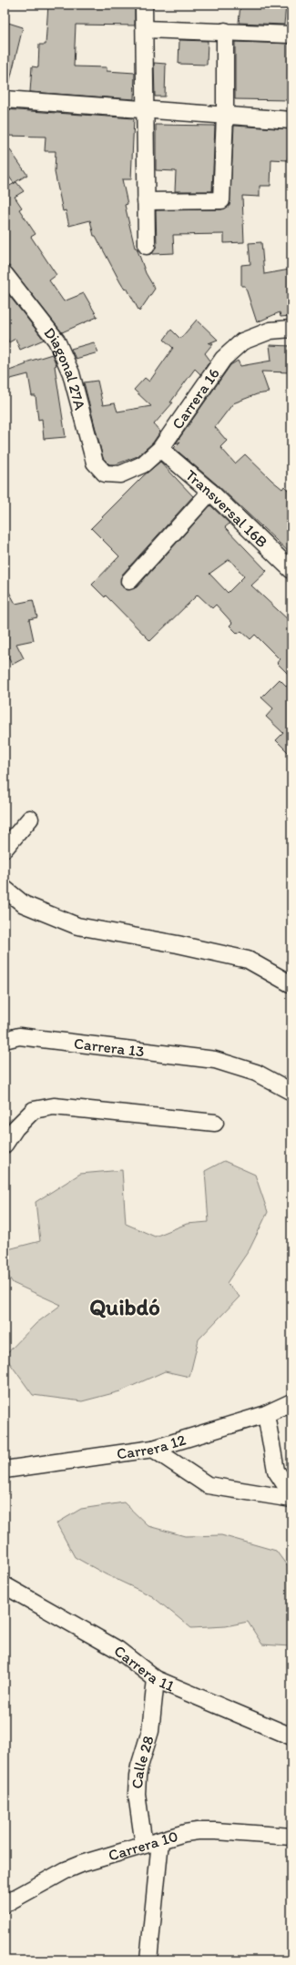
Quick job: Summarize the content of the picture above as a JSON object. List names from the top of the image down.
{
  "streets": {
    "street": [
      "Diagonal 27A",
      "Carrera 16",
      "Transversal 16B",
      "Carrera 13",
      "Carrera 12",
      "Carrera 11",
      "Calle 28",
      "Carrera 10"
    ]
  },
  "crossings": [
    ["Diagonal 27A", "Carrera 16"],
    ["Carrera 16", "Transversal 16B"],
    ["Carrera 11", "Calle 28"],
    ["Calle 28", "Carrera 10"]
  ],
  "districts": ["Quibdó"]
}
